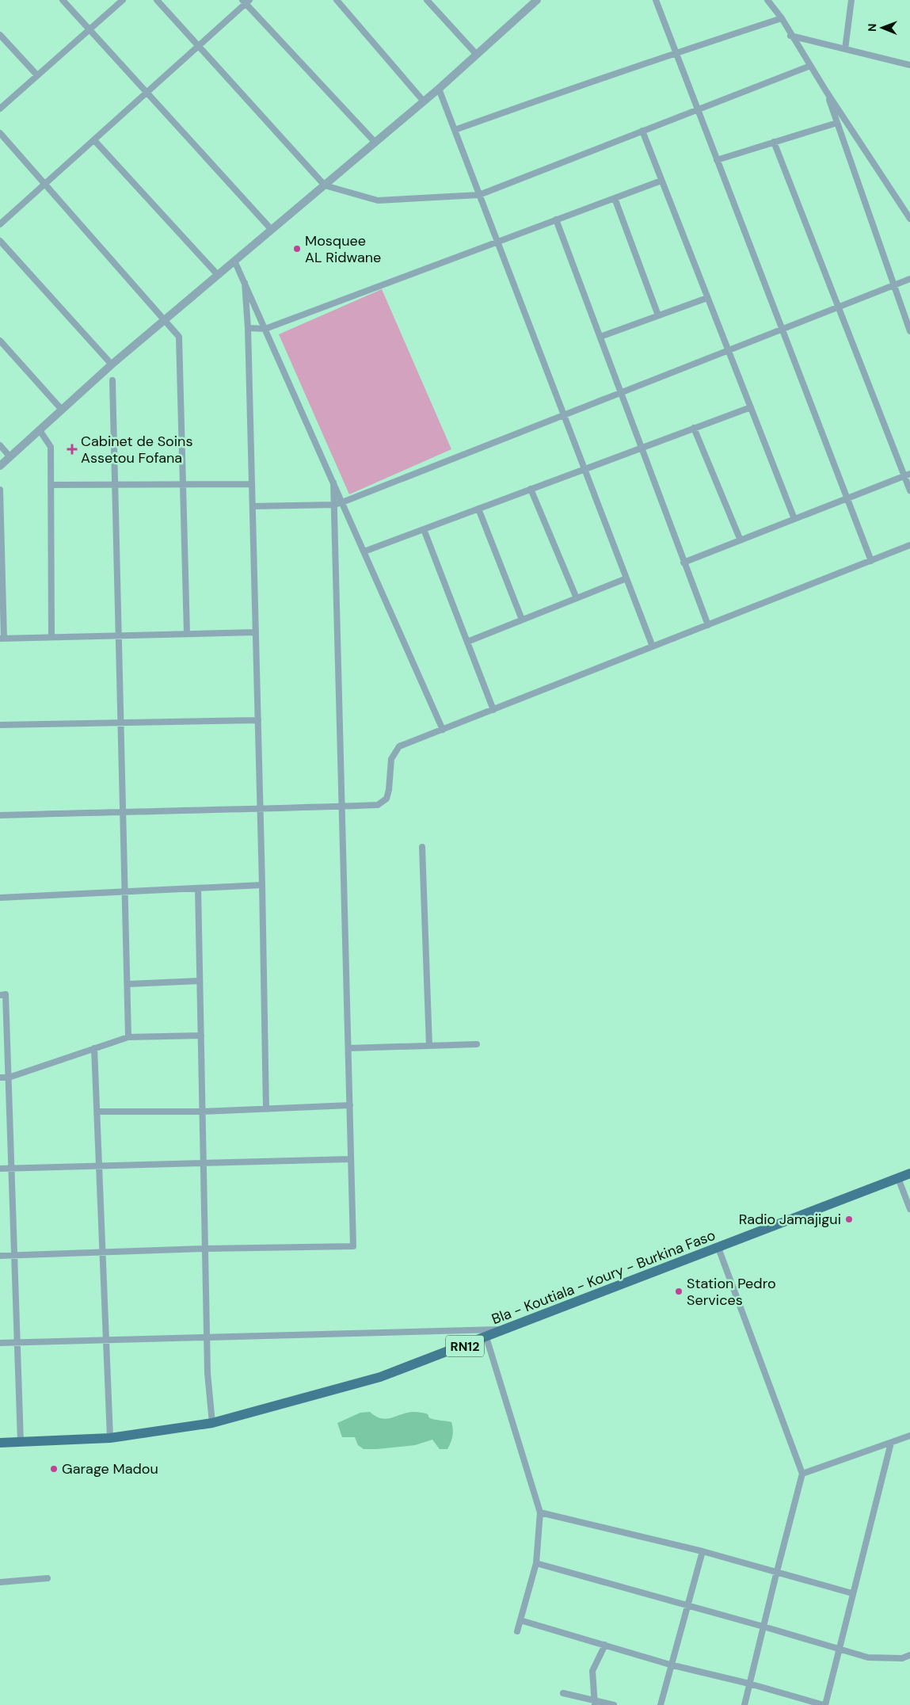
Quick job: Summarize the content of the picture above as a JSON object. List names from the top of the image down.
{
  "streets": {
    "main road": ["Bla - Koutiala - Koury - Burkina Faso", "RN12"]
  },
  "places": {
    "other": [
      "Mosquee AL Ridwane",
      "Radio Jamajigui",
      "Station Pedro Services",
      "Garage Madou"
    ],
    "health": ["Cabinet de Soins Assetou Fofana"]
  },
  "north": "left"
}
